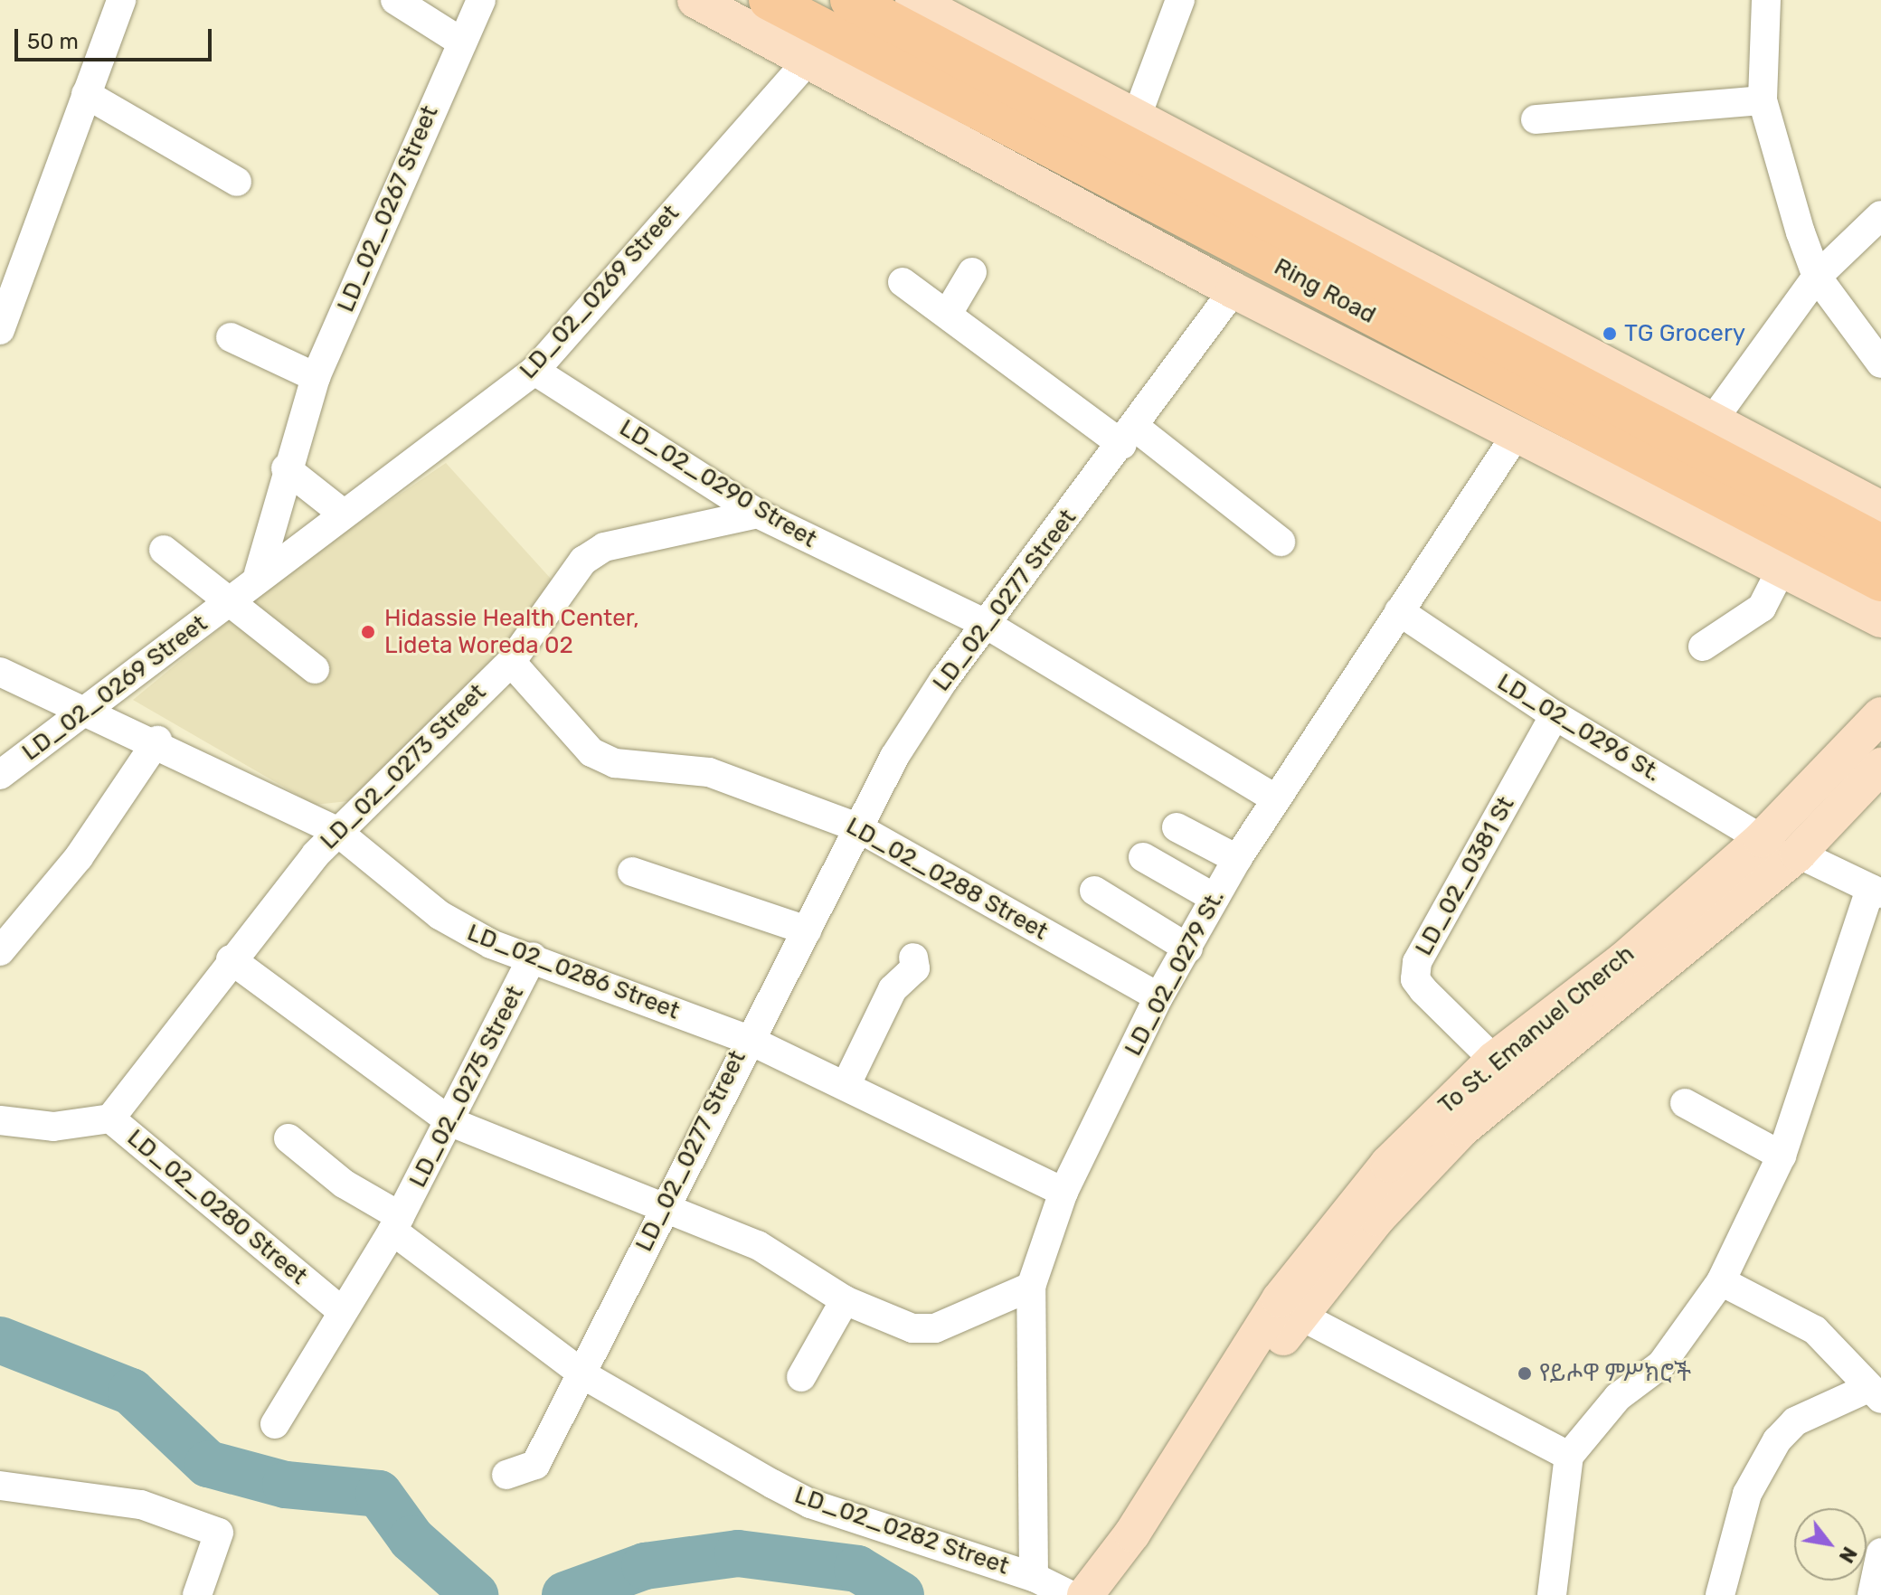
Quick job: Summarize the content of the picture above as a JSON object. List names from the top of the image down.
{
  "streets": {
    "highway": ["Ring Road"],
    "main road": ["To St. Emanuel Cherch"],
    "street": [
      "LD_02_0267 Street",
      "LD_02_0269 Street",
      "LD_02_0290 Street",
      "LD_02_0277 Street",
      "LD_02_0296 St.",
      "LD_02_0273 Street",
      "LD_02_0381 St",
      "LD_02_0288 Street",
      "LD_02_0286 Street",
      "LD_02_0279 St.",
      "LD_02_0275 Street",
      "LD_02_0280 Street",
      "LD_02_0282 Street"
    ]
  },
  "crossings": [
    ["LD_02_0267 Street", "LD_02_0269 Street"],
    ["LD_02_0269 Street", "LD_02_0290 Street"],
    ["LD_02_0269 Street", "LD_02_0286 Street"],
    ["LD_02_0290 Street", "LD_02_0277 Street"],
    ["LD_02_0290 Street", "LD_02_0273 Street"],
    ["LD_02_0290 Street", "LD_02_0279 St."],
    ["LD_02_0277 Street", "LD_02_0288 Street"],
    ["LD_02_0277 Street", "LD_02_0286 Street"],
    ["LD_02_0277 Street", "LD_02_0282 Street"],
    ["LD_02_0296 St.", "LD_02_0381 St"],
    ["LD_02_0296 St.", "LD_02_0279 St."],
    ["LD_02_0296 St.", "To St. Emanuel Cherch"],
    ["LD_02_0273 Street", "LD_02_0288 Street"],
    ["LD_02_0273 Street", "LD_02_0286 Street"],
    ["LD_02_0273 Street", "LD_02_0280 Street"],
    ["LD_02_0381 St", "To St. Emanuel Cherch"],
    ["LD_02_0288 Street", "LD_02_0279 St."],
    ["LD_02_0286 Street", "LD_02_0279 St."],
    ["LD_02_0286 Street", "LD_02_0275 Street"],
    ["LD_02_0279 St.", "LD_02_0282 Street"],
    ["LD_02_0275 Street", "LD_02_0280 Street"],
    ["LD_02_0275 Street", "LD_02_0282 Street"]
  ],
  "places": ["TG Grocery", "Hidassie Health Center, Lideta Woreda 02", "የይሖዋ ምሥክሮች"],
  "scale_bar": "50 m",
  "north": "bottom right"
}
